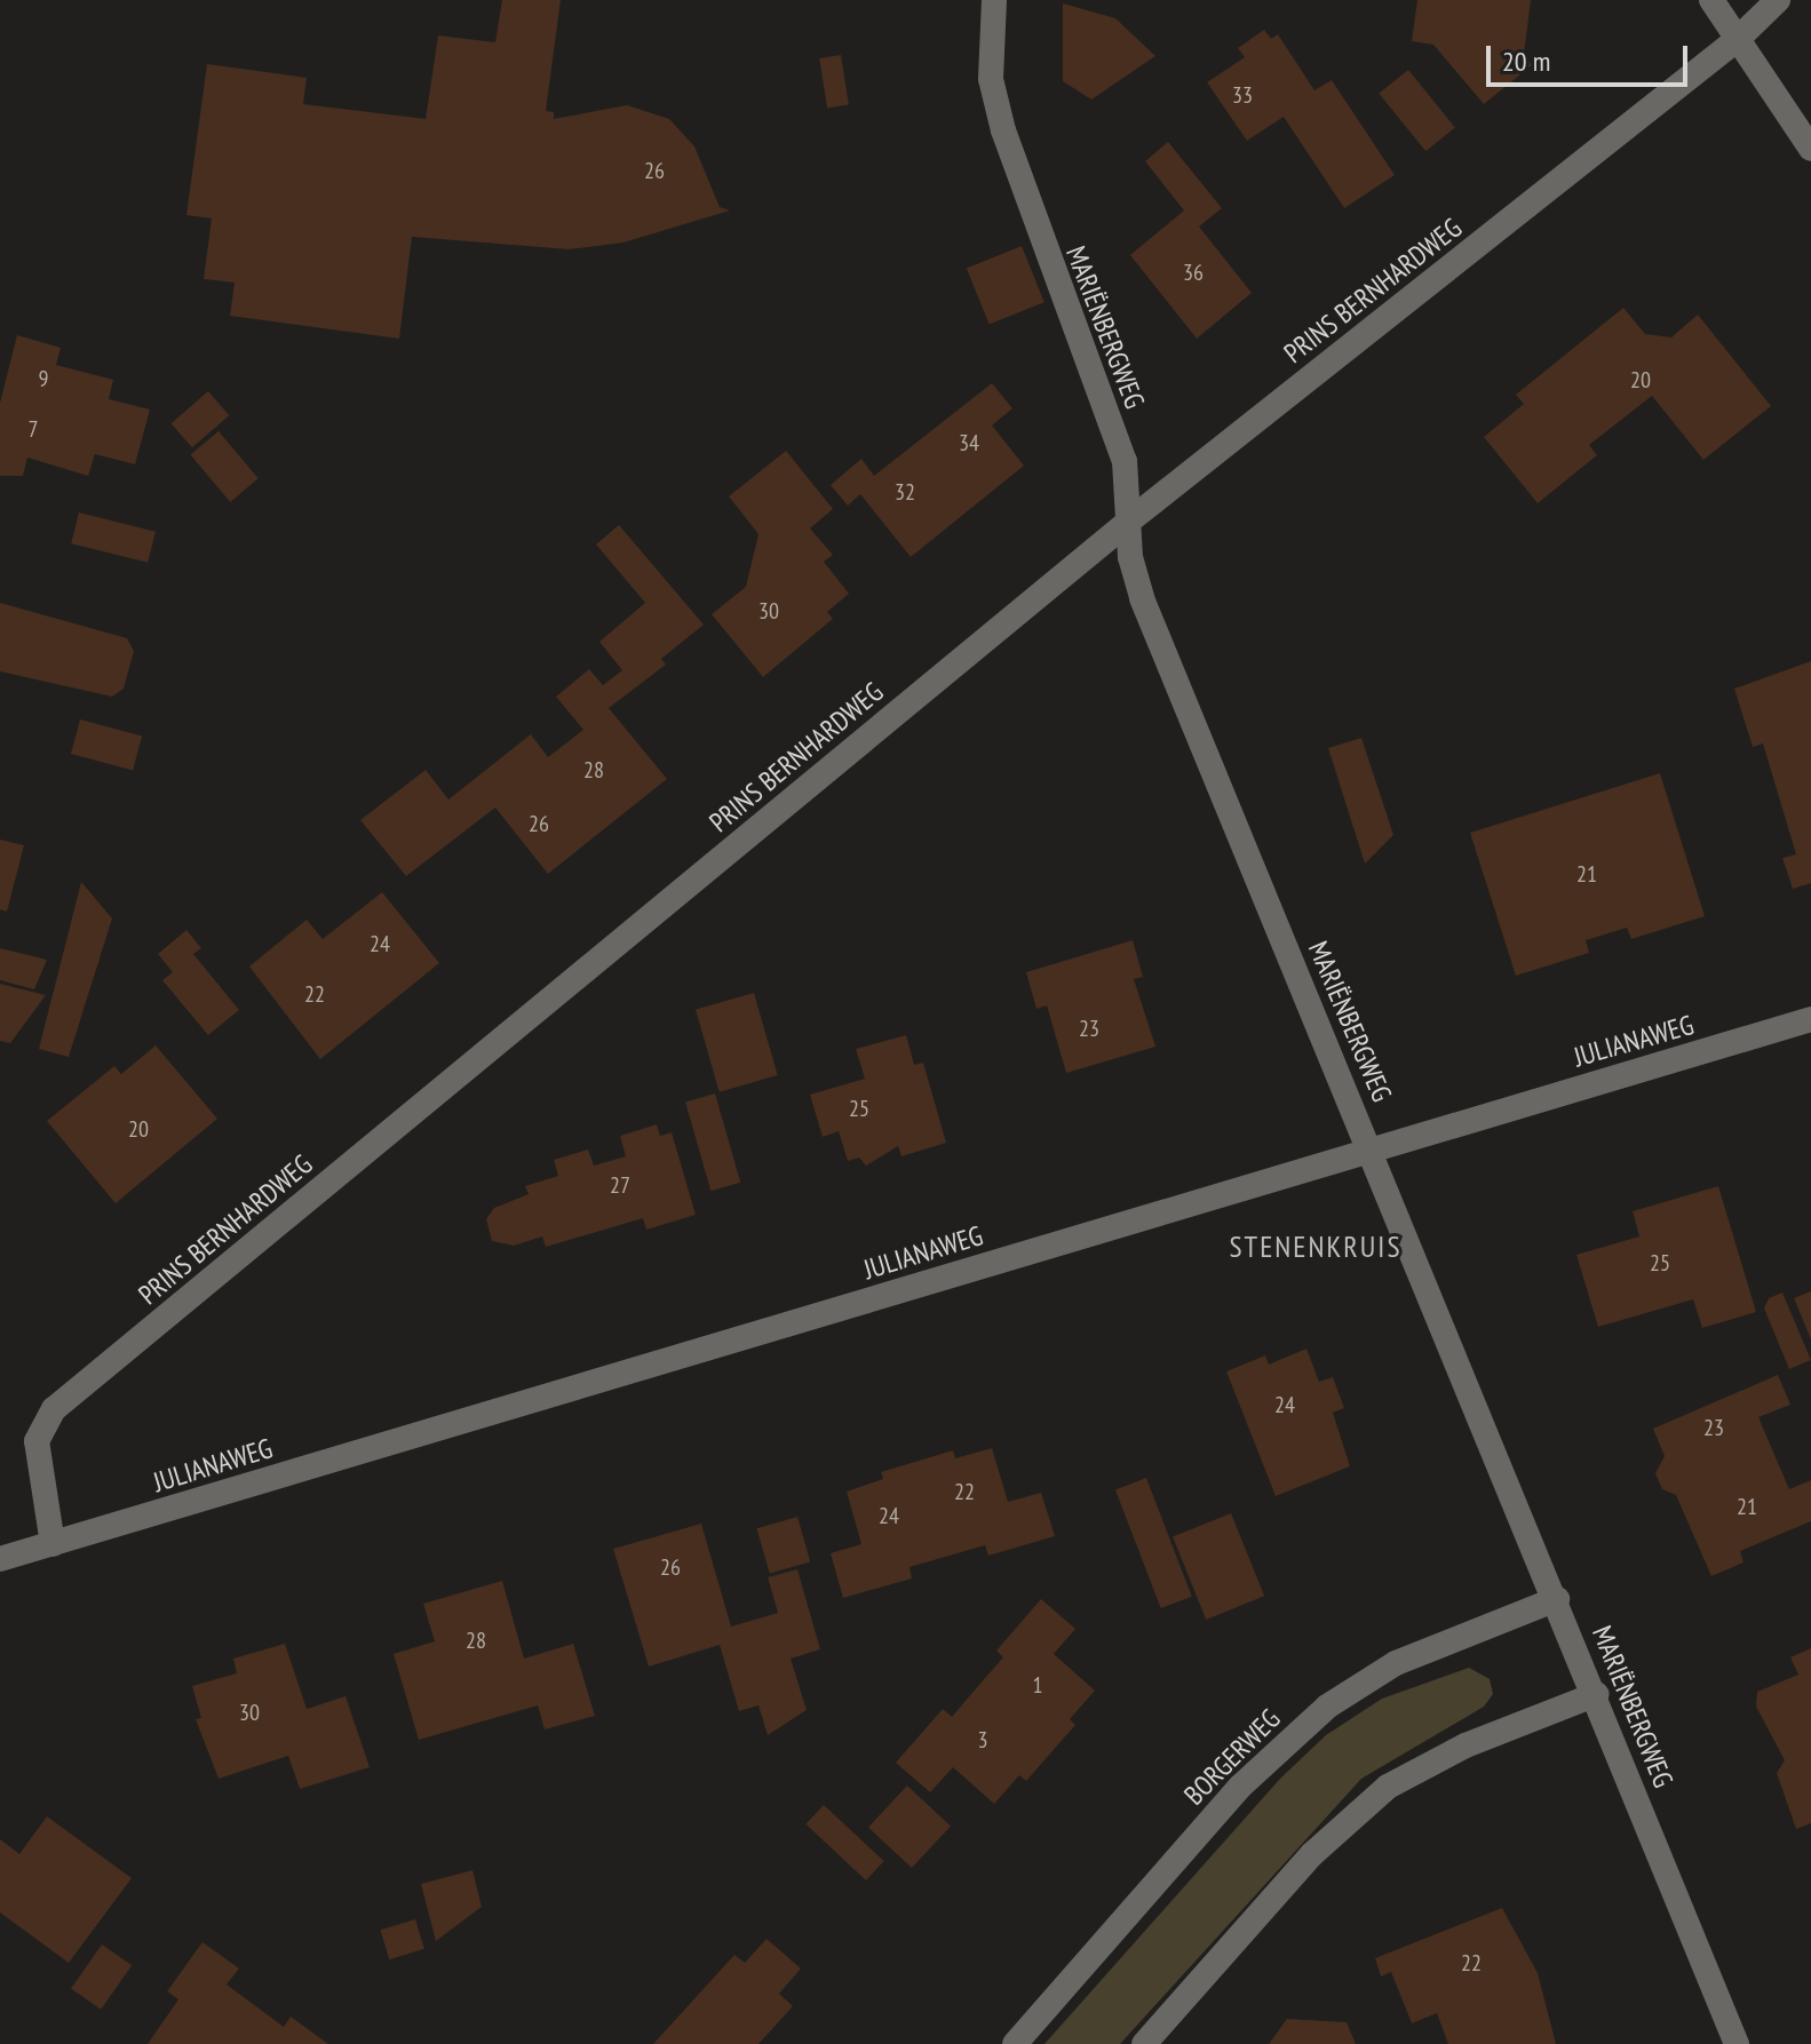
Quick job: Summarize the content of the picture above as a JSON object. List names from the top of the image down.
{
  "streets": {
    "street": [
      "PRINS BERNHARDWEG",
      "MARIËNBERGWEG",
      "JULIANAWEG",
      "BORGERWEG"
    ]
  },
  "crossings": [
    ["PRINS BERNHARDWEG", "MARIËNBERGWEG"],
    ["PRINS BERNHARDWEG", "JULIANAWEG"],
    ["MARIËNBERGWEG", "JULIANAWEG"],
    ["MARIËNBERGWEG", "BORGERWEG"]
  ],
  "districts": ["STENENKRUIS"],
  "house_numbers": [
    "33",
    "26",
    "36",
    "9",
    "20",
    "7",
    "34",
    "32",
    "30",
    "28",
    "26",
    "21",
    "24",
    "22",
    "23",
    "25",
    "20",
    "27",
    "25",
    "24",
    "23",
    "22",
    "21",
    "24",
    "26",
    "28",
    "1",
    "30",
    "3",
    "22"
  ],
  "scale_bar": "20 m"
}
